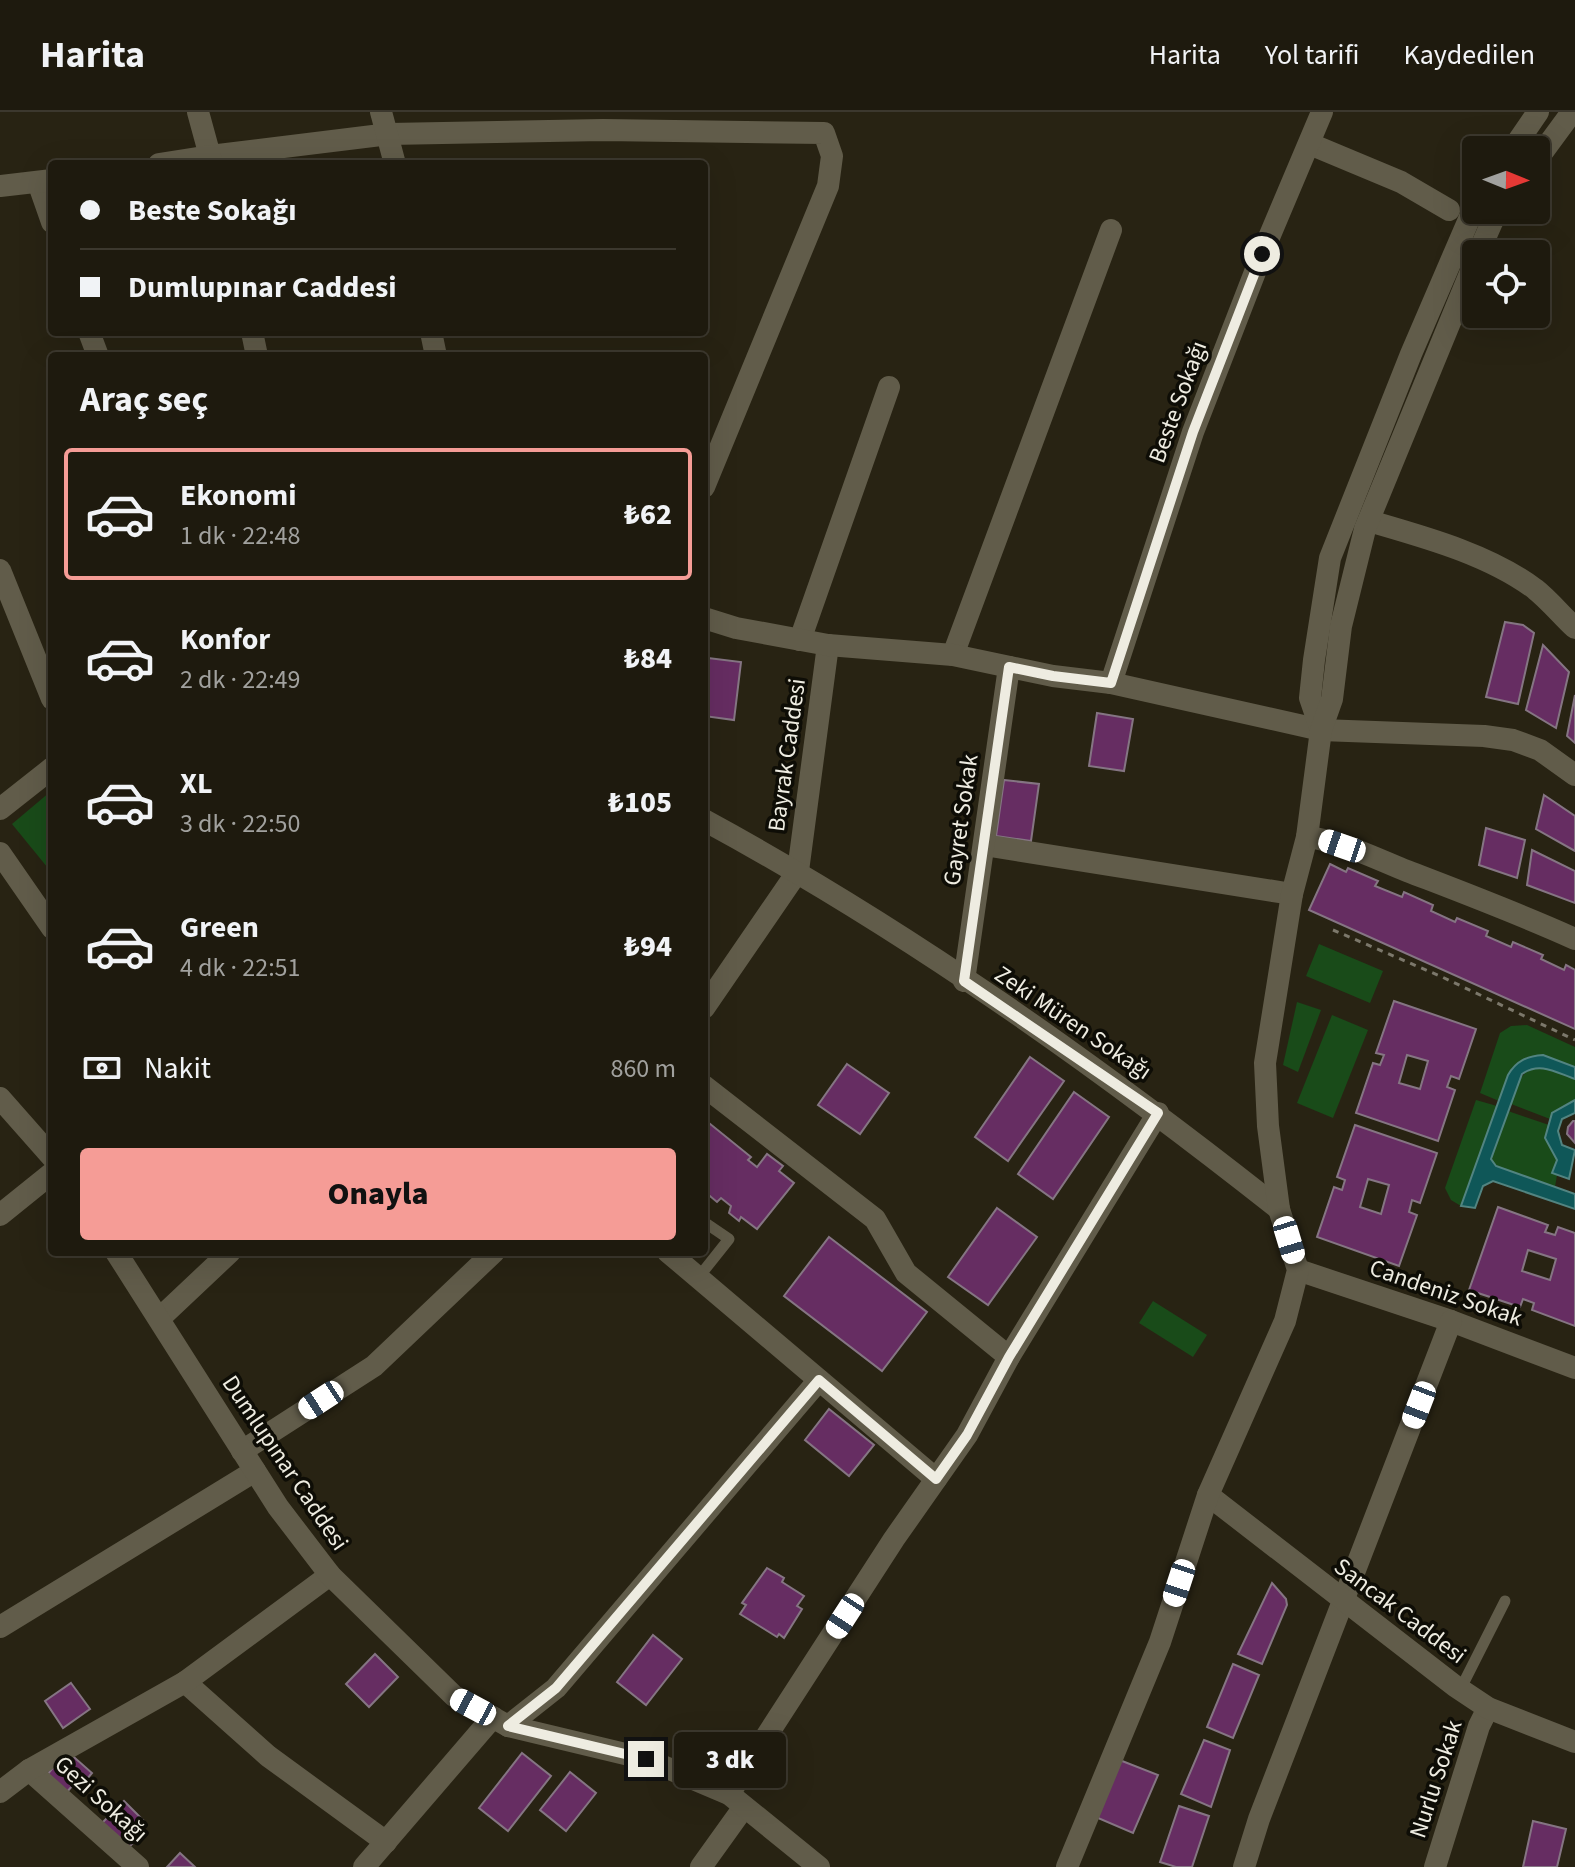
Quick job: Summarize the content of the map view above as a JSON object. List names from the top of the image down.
{
  "streets": {
    "street": [
      "Beste Sokağı",
      "Bayrak Caddesi",
      "Gayret Sokak",
      "Zeki Müren Sokağı",
      "Candeniz Sokak",
      "Dumlupınar Caddesi",
      "Sancak Caddesi",
      "Nurlu Sokak",
      "Gezi Sokağı"
    ]
  },
  "crossings": [
    ["Bayrak Caddesi", "Zeki Müren Sokağı"],
    ["Gayret Sokak", "Zeki Müren Sokağı"],
    ["Sancak Caddesi", "Nurlu Sokak"]
  ],
  "north": "right",
  "page": {
    "header": "Harita",
    "nav": ["Harita", "Yol tarifi", "Kaydedilen"],
    "banner": ["Beste Sokağı", "Dumlupınar Caddesi"],
    "heading": "Araç seç",
    "list": [
      {
        "name": "Ekonomi",
        "note": "1 dk · 22:48",
        "value": "₺62"
      },
      {
        "name": "Konfor",
        "note": "2 dk · 22:49",
        "value": "₺84"
      },
      {
        "name": "XL",
        "note": "3 dk · 22:50",
        "value": "₺105"
      },
      {
        "name": "Green",
        "note": "4 dk · 22:51",
        "value": "₺94"
      }
    ],
    "pay": ["Nakit", "860 m"],
    "buttons": "Onayla",
    "bubble": "3 dk"
  }
}
